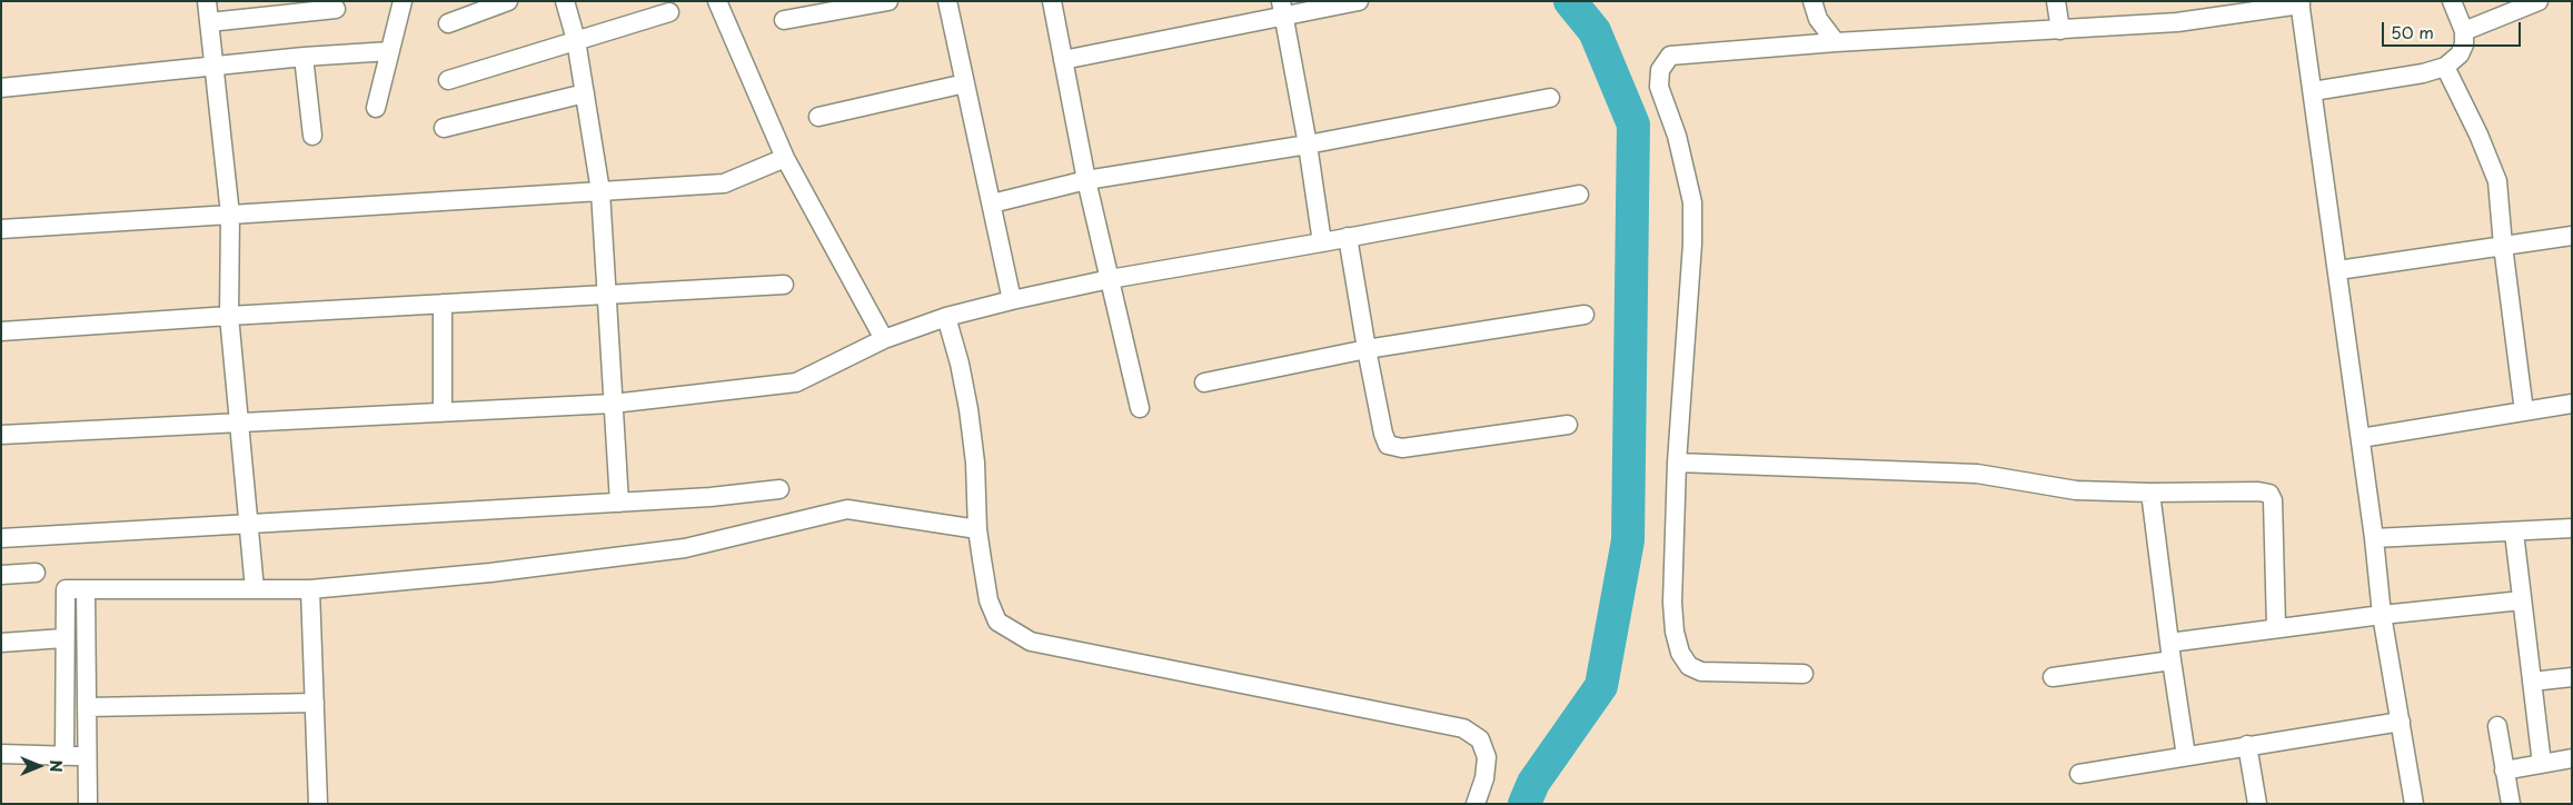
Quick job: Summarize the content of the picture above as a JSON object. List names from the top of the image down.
{
  "scale_bar": "50 m",
  "north": "right"
}
